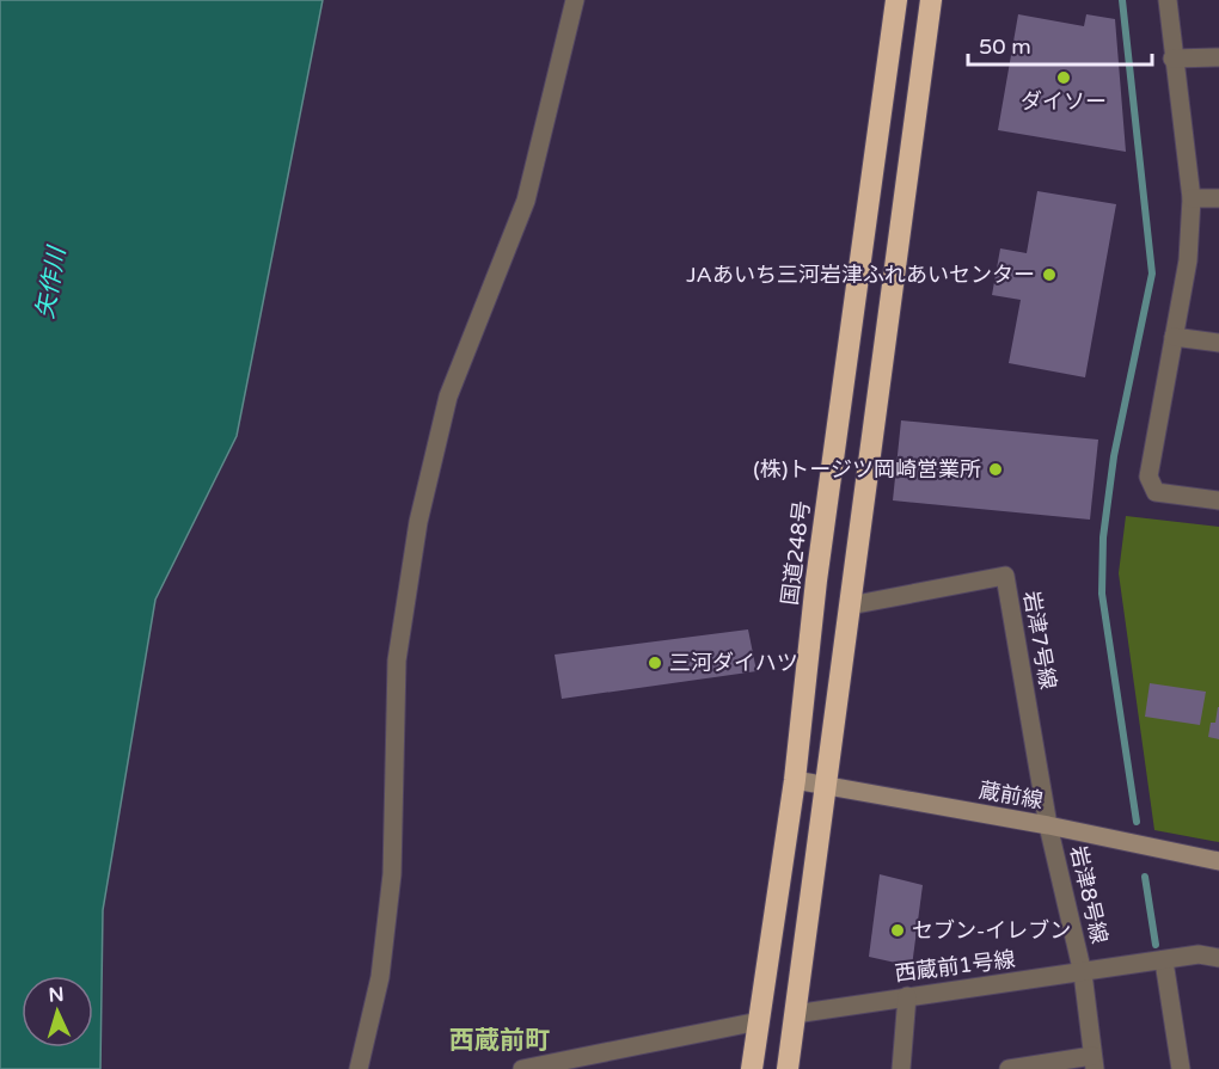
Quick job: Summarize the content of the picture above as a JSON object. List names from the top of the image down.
{
  "streets": {
    "highway": ["国道248号"],
    "street": [
      "岩津7号線",
      "蔵前線",
      "岩津8号線",
      "西蔵前1号線"
    ]
  },
  "crossings": [
    ["国道248号", "蔵前線"],
    ["岩津7号線", "蔵前線"],
    ["岩津7号線", "岩津8号線"],
    ["蔵前線", "岩津8号線"],
    ["岩津8号線", "西蔵前1号線"]
  ],
  "districts": ["西蔵前町"],
  "water": ["矢作川"],
  "places": [
    "ダイソー",
    "JAあいち三河岩津ふれあいセンター",
    "(株)トージツ岡崎営業所",
    "三河ダイハツ",
    "セブン-イレブン"
  ],
  "scale_bar": "50 m",
  "north": "top"
}
